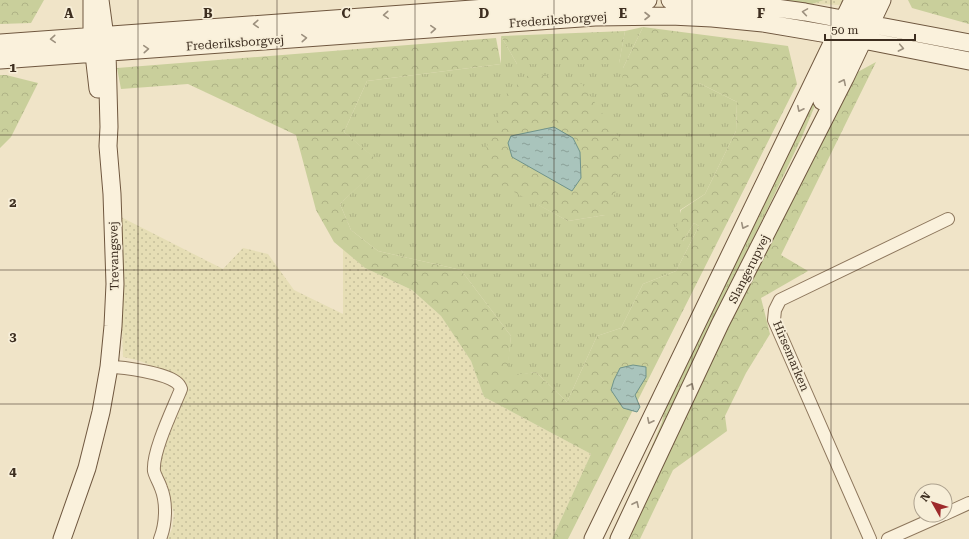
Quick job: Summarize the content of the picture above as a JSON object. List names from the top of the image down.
{
  "streets": {
    "street": [
      "Frederiksborgvej",
      "Trevangsvej",
      "Slangerupvej",
      "Hirsemarken"
    ]
  },
  "crossings": [
    ["Frederiksborgvej", "Trevangsvej"],
    ["Frederiksborgvej", "Slangerupvej"]
  ],
  "scale_bar": "50 m",
  "north": "top left",
  "grid": {
    "columns": [
      "A",
      "B",
      "C",
      "D",
      "E",
      "F"
    ],
    "rows": [
      "1",
      "2",
      "3",
      "4"
    ]
  }
}
